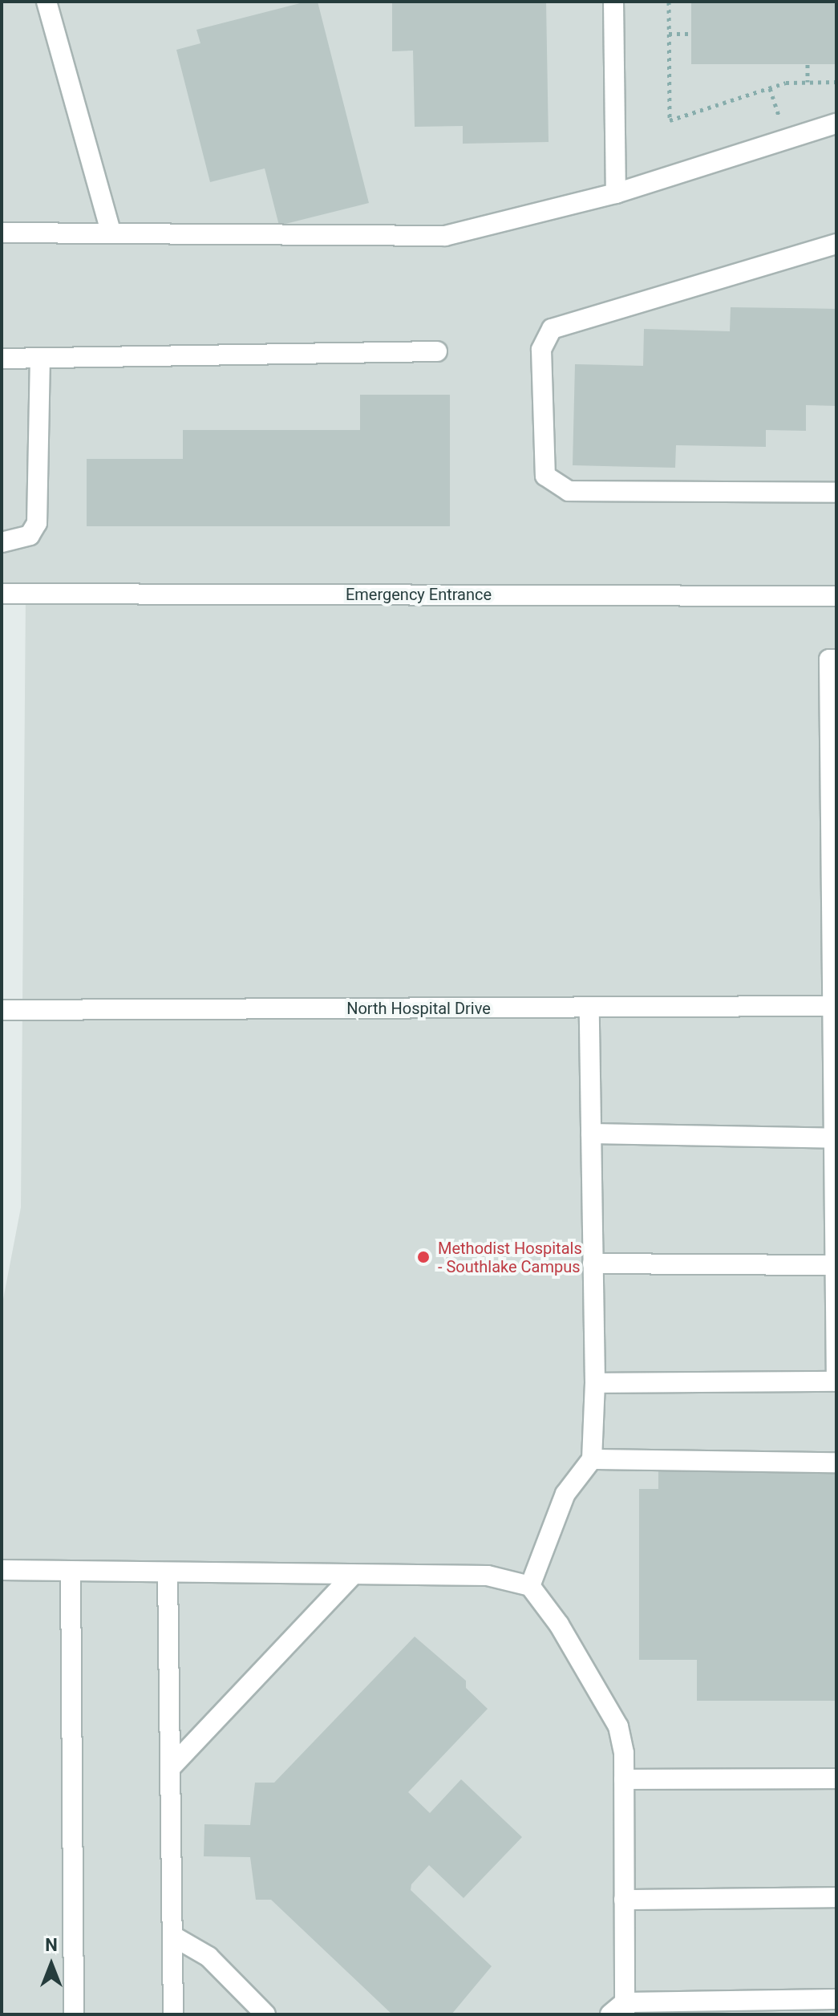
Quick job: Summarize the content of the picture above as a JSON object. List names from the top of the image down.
{
  "streets": {
    "street": ["Emergency Entrance", "North Hospital Drive"]
  },
  "places": ["Methodist Hospitals - Southlake Campus"],
  "north": "top"
}
